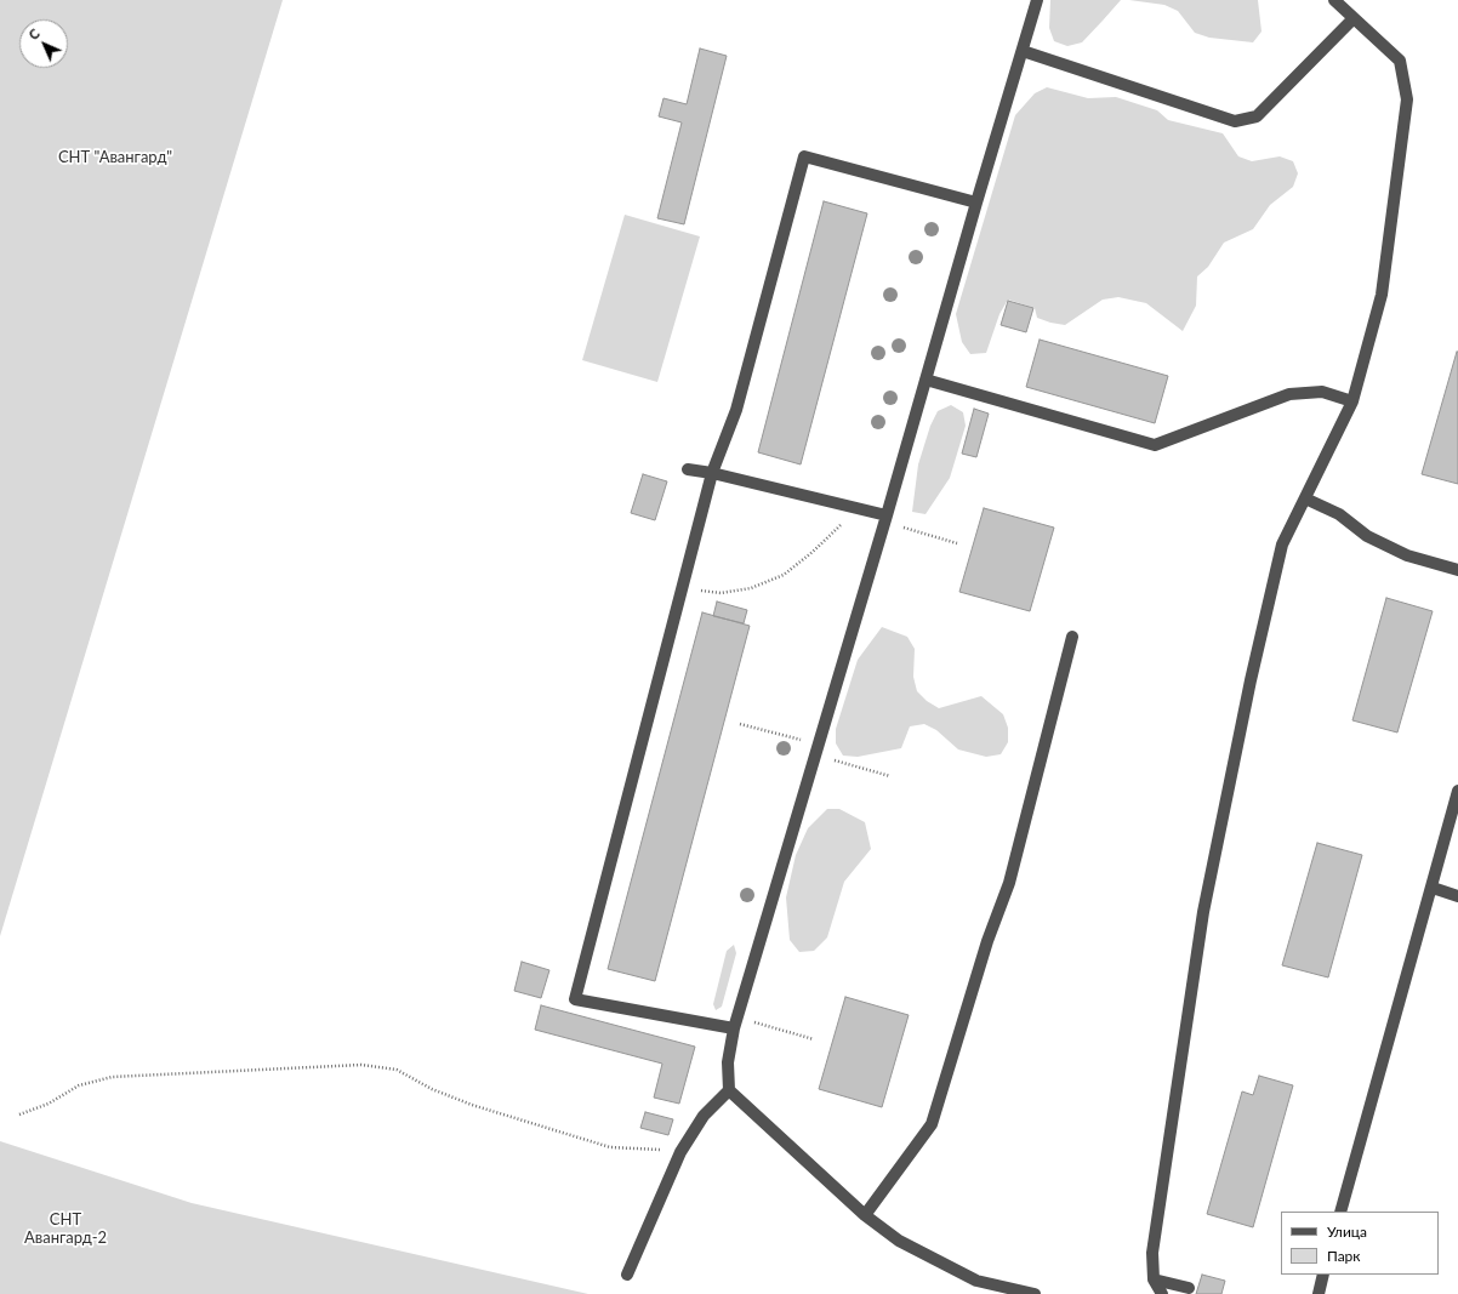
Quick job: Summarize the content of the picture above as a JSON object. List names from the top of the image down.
{
  "parks": ["СНТ \"Авангард\"", "СНТ Авангард-2"],
  "legend": ["Улица", "Парк"],
  "north": "top left"
}
